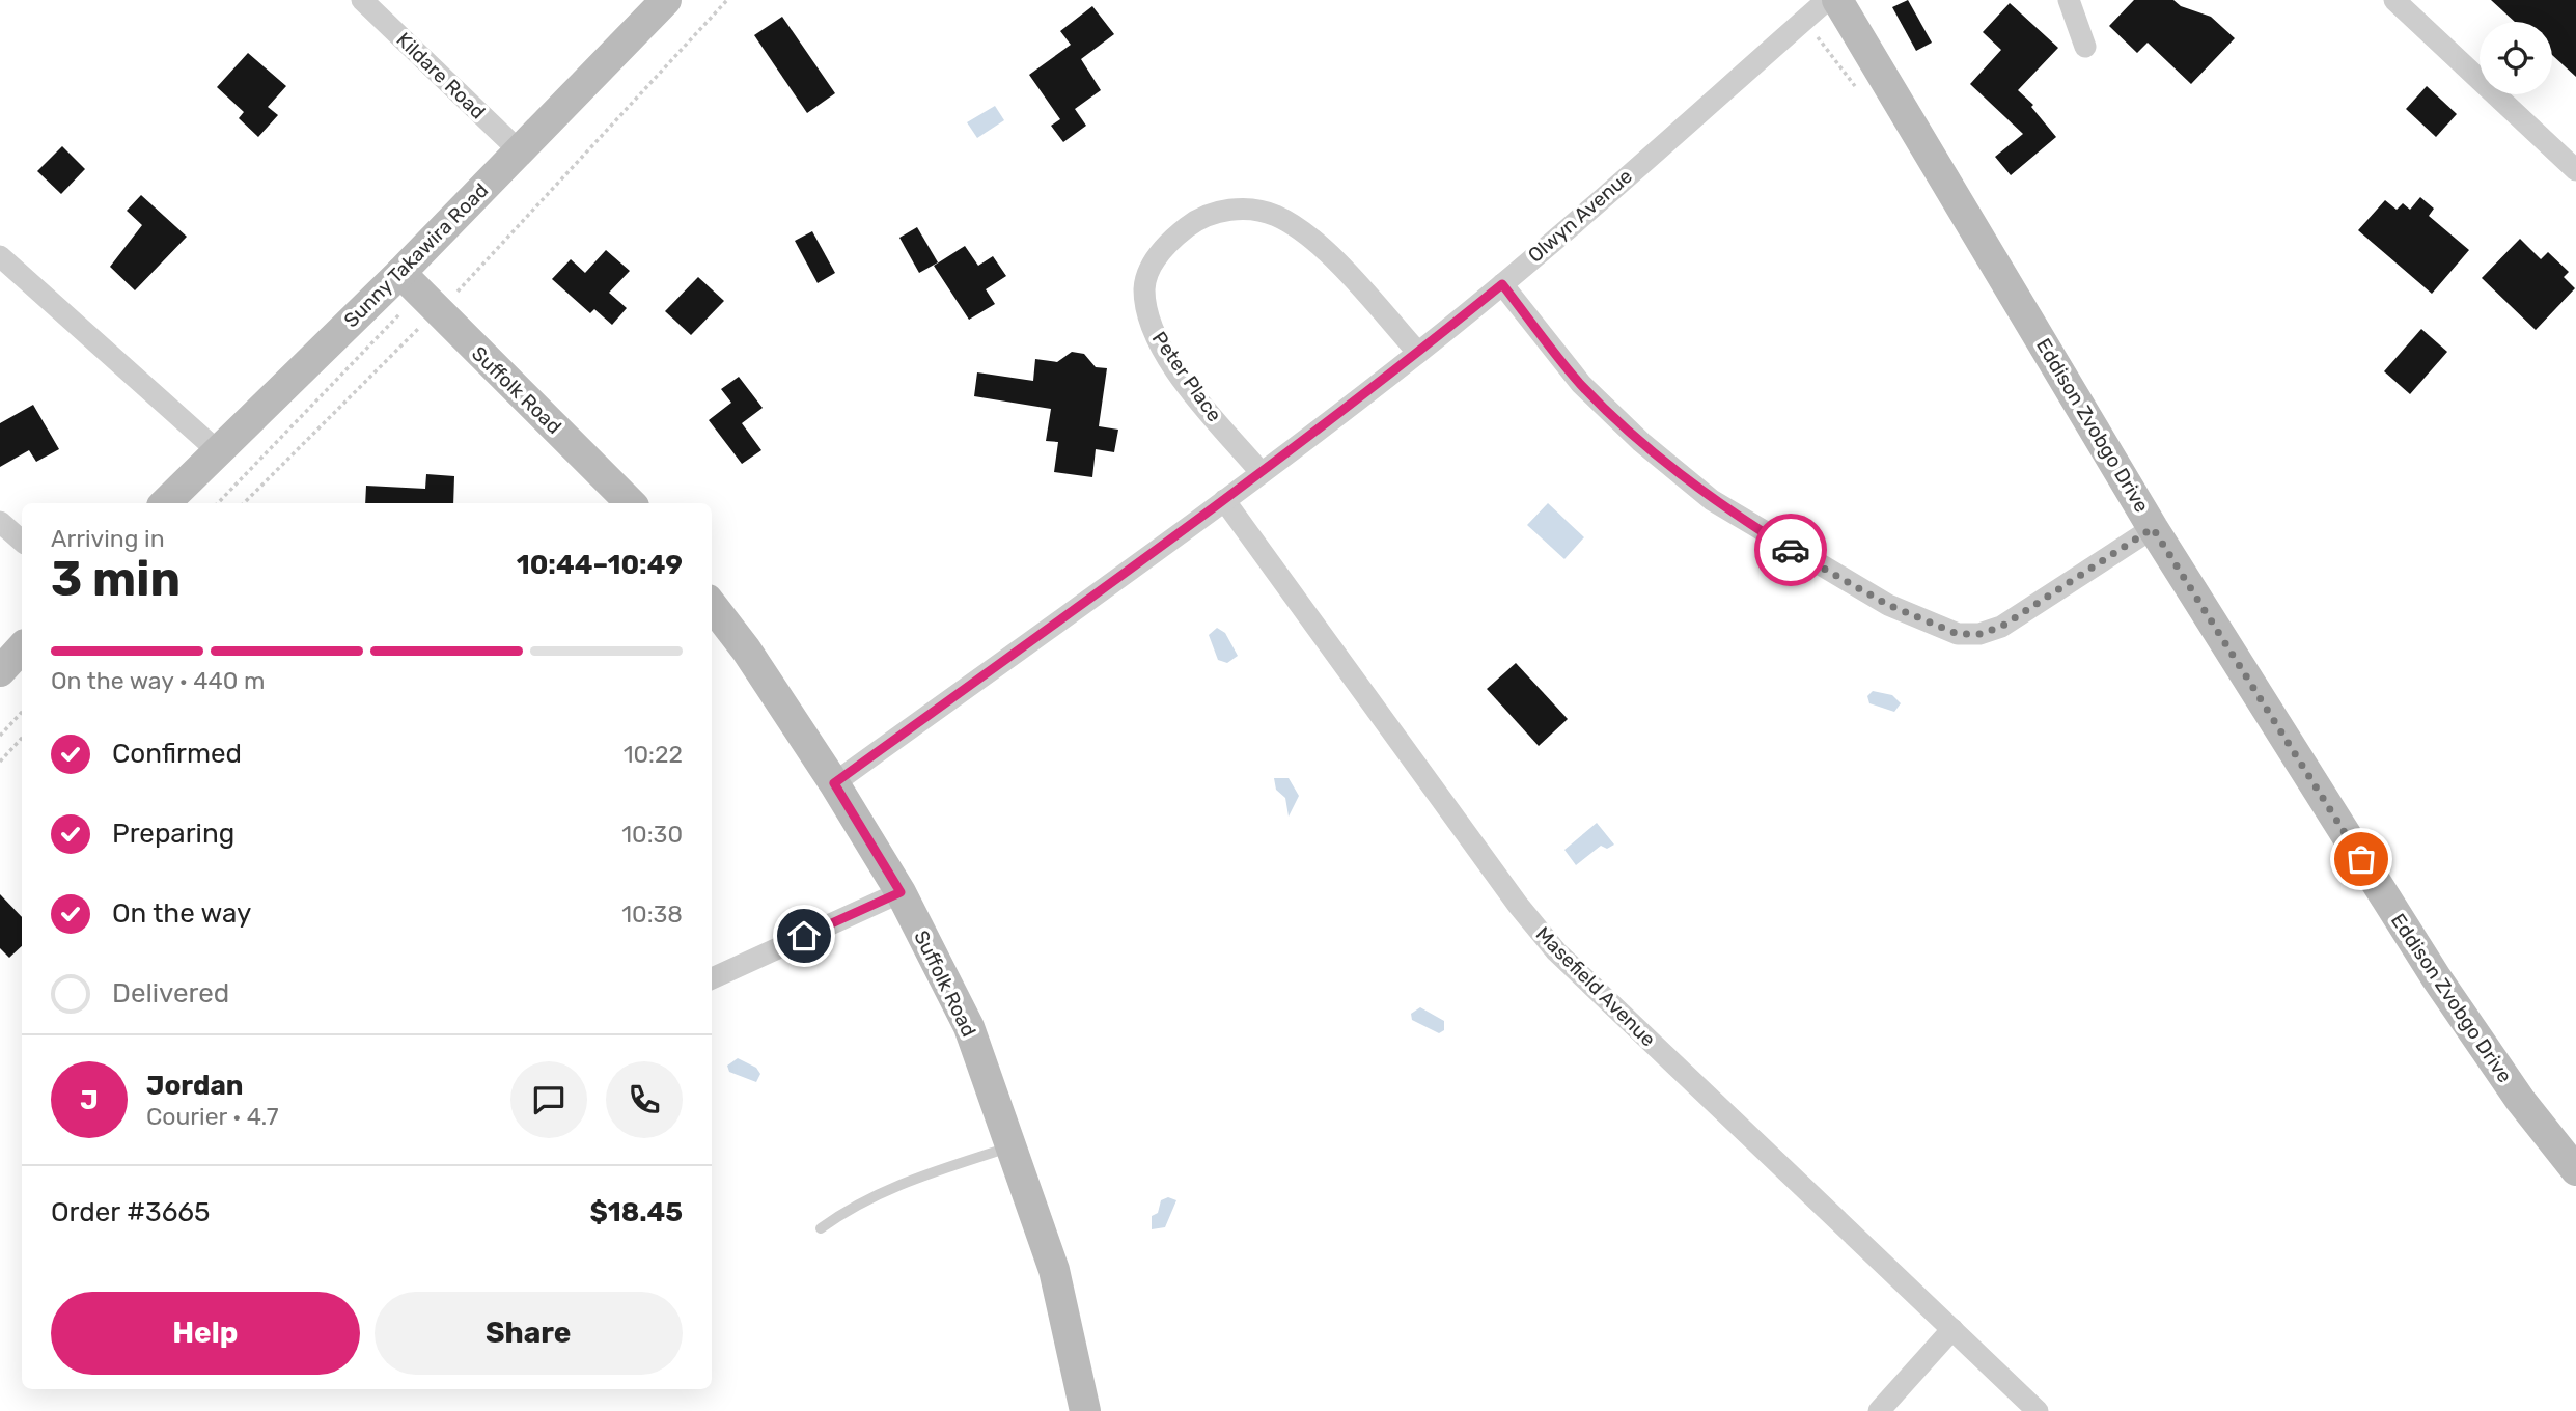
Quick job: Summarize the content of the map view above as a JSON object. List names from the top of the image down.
{
  "streets": {
    "street": [
      "Kildare Road",
      "Olwyn Avenue",
      "Sunny Takawira Road",
      "Peter Place",
      "Suffolk Road",
      "Eddison Zvobgo Drive",
      "Masefield Avenue"
    ]
  },
  "crossings": [
    ["Kildare Road", "Sunny Takawira Road"],
    ["Olwyn Avenue", "Peter Place"],
    ["Olwyn Avenue", "Suffolk Road"],
    ["Olwyn Avenue", "Masefield Avenue"],
    ["Sunny Takawira Road", "Suffolk Road"]
  ],
  "page": {
    "heading": ["3 min", "Arriving in", "10:44–10:49"],
    "panel": [
      "Jordan",
      "Courier · 4.7",
      "Order #3665",
      "$18.45"
    ],
    "bar": "On the way · 440 m",
    "list": [
      ["Confirmed", "10:22"],
      ["Preparing", "10:30"],
      ["On the way", "10:38"],
      "Delivered"
    ],
    "round": "J",
    "buttons": ["Help", "Share"]
  }
}
